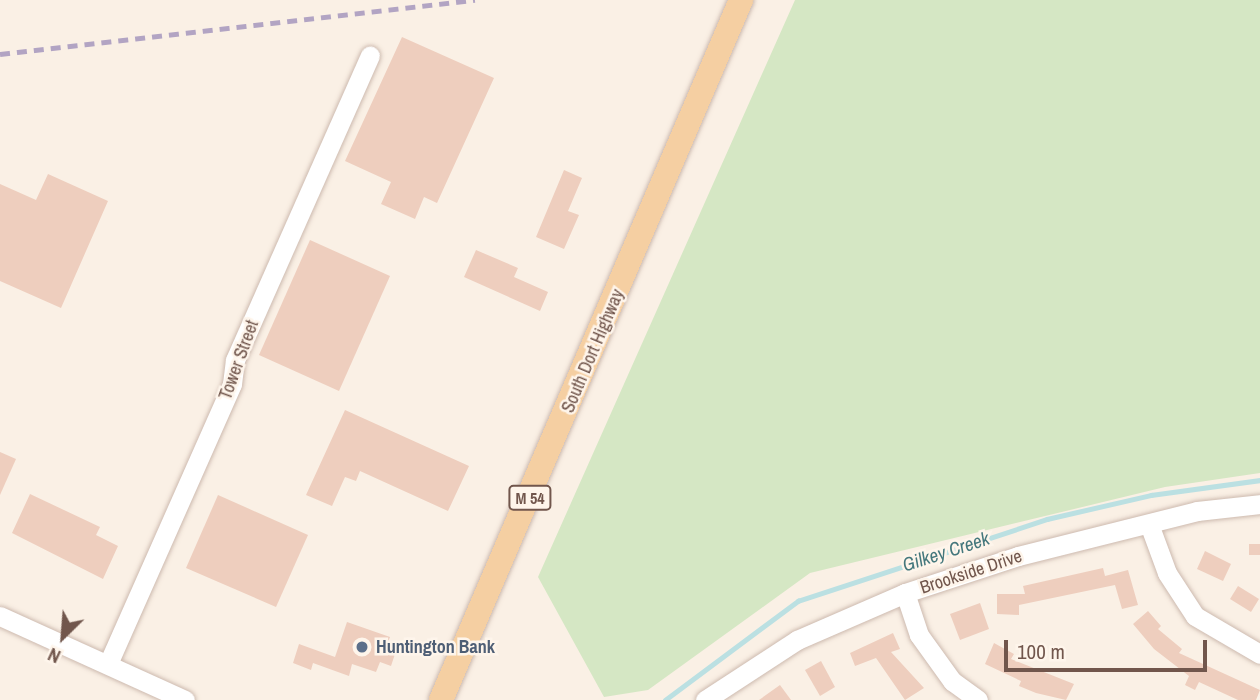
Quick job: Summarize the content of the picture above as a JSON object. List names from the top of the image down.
{
  "streets": {
    "main road": ["South Dort Highway", "M 54"],
    "street": ["Tower Street", "Brookside Drive"]
  },
  "water": ["Gilkey Creek"],
  "places": ["Huntington Bank"],
  "scale_bar": "100 m",
  "north": "bottom left"
}
